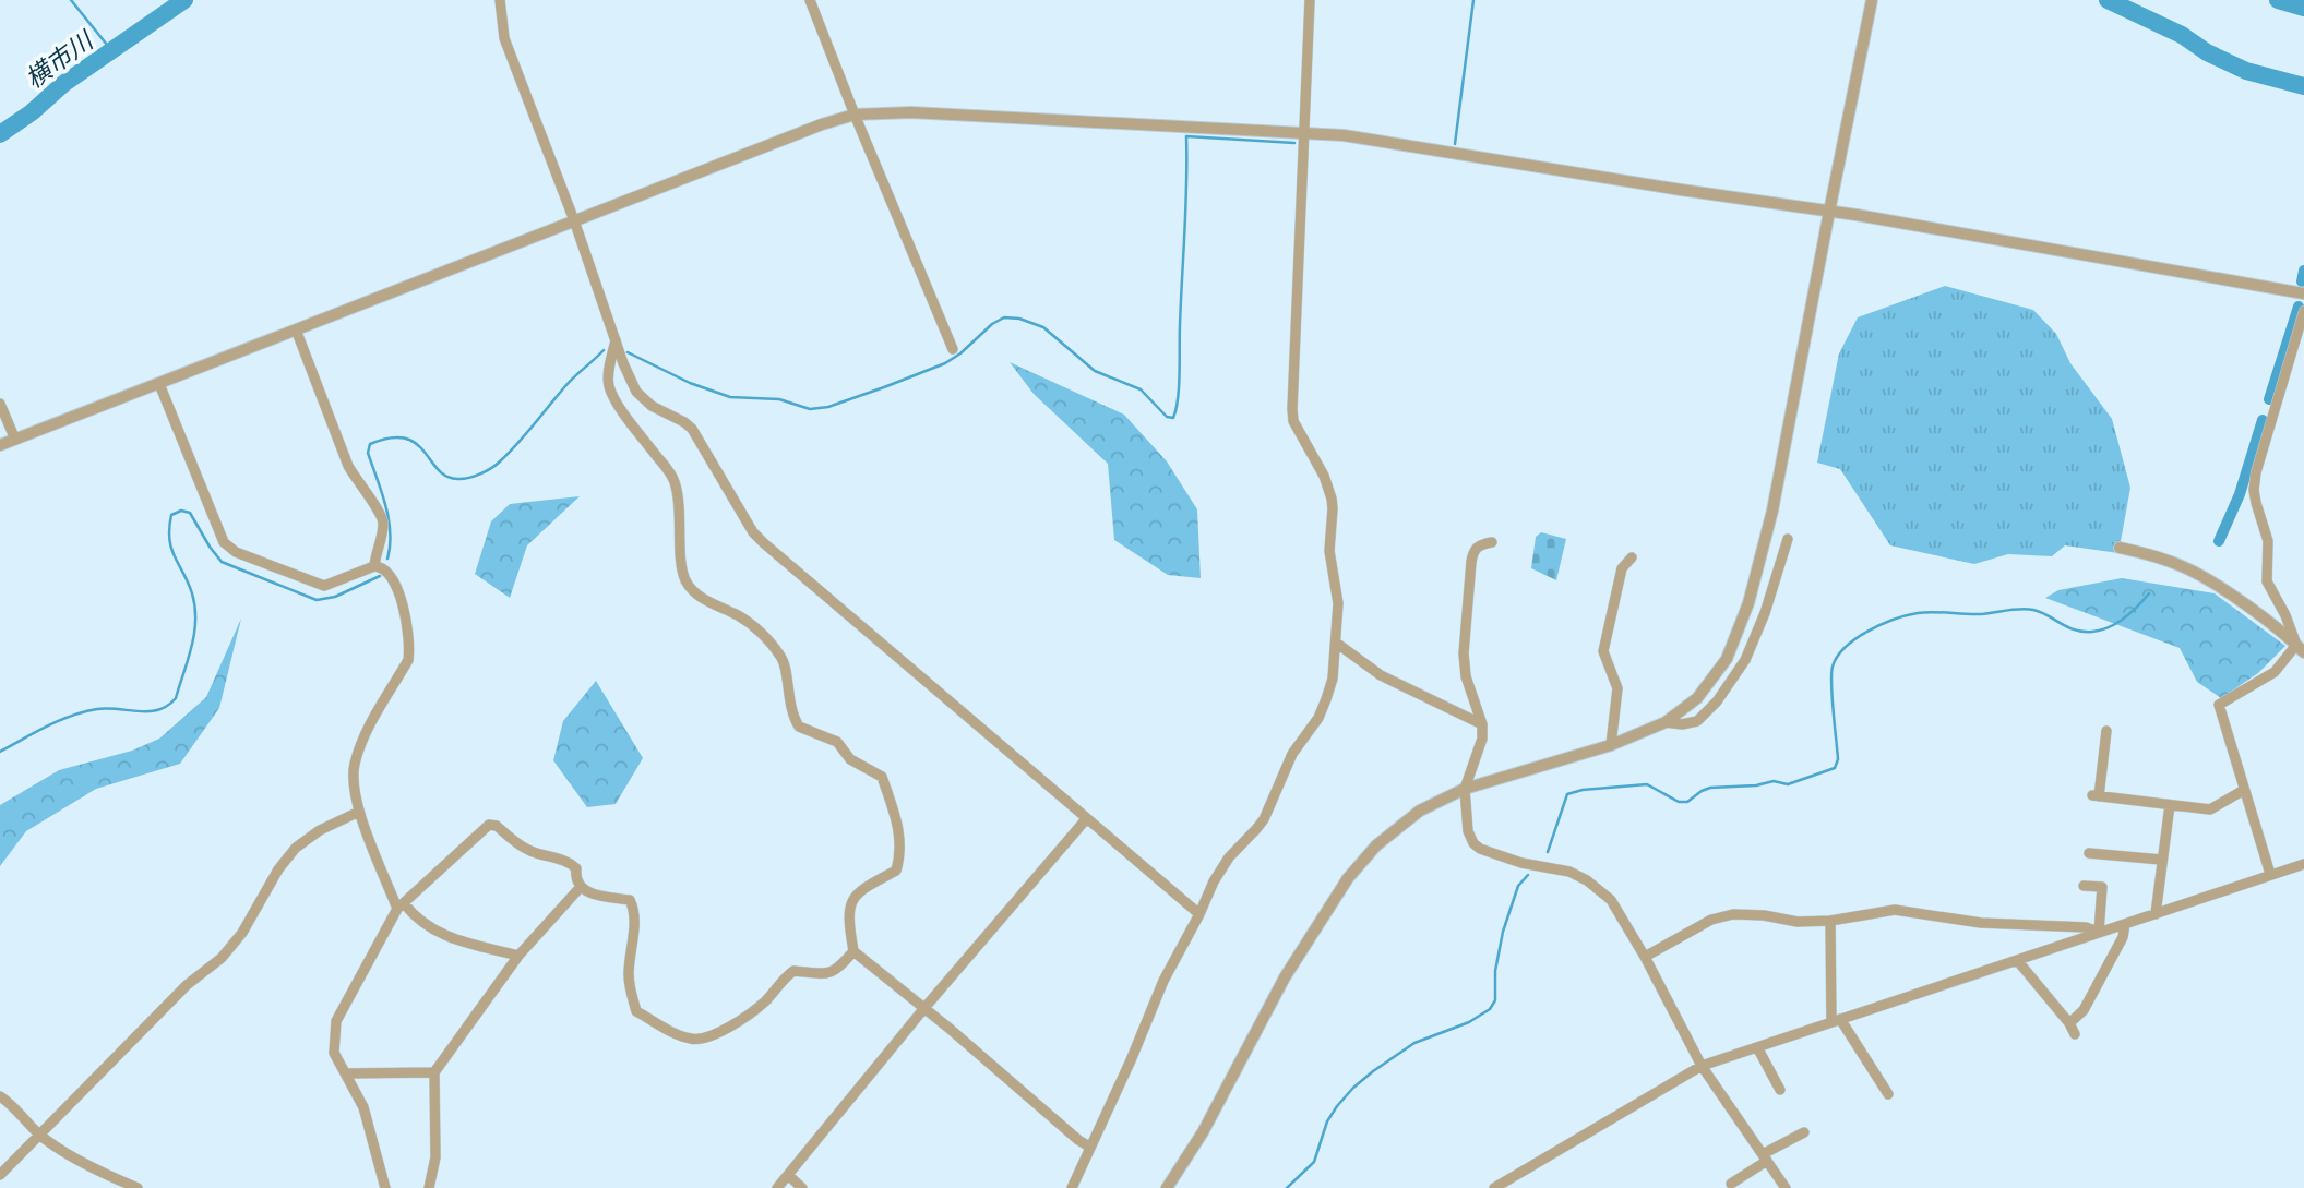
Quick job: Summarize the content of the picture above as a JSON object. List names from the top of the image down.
{
  "water": ["横市川"]
}
